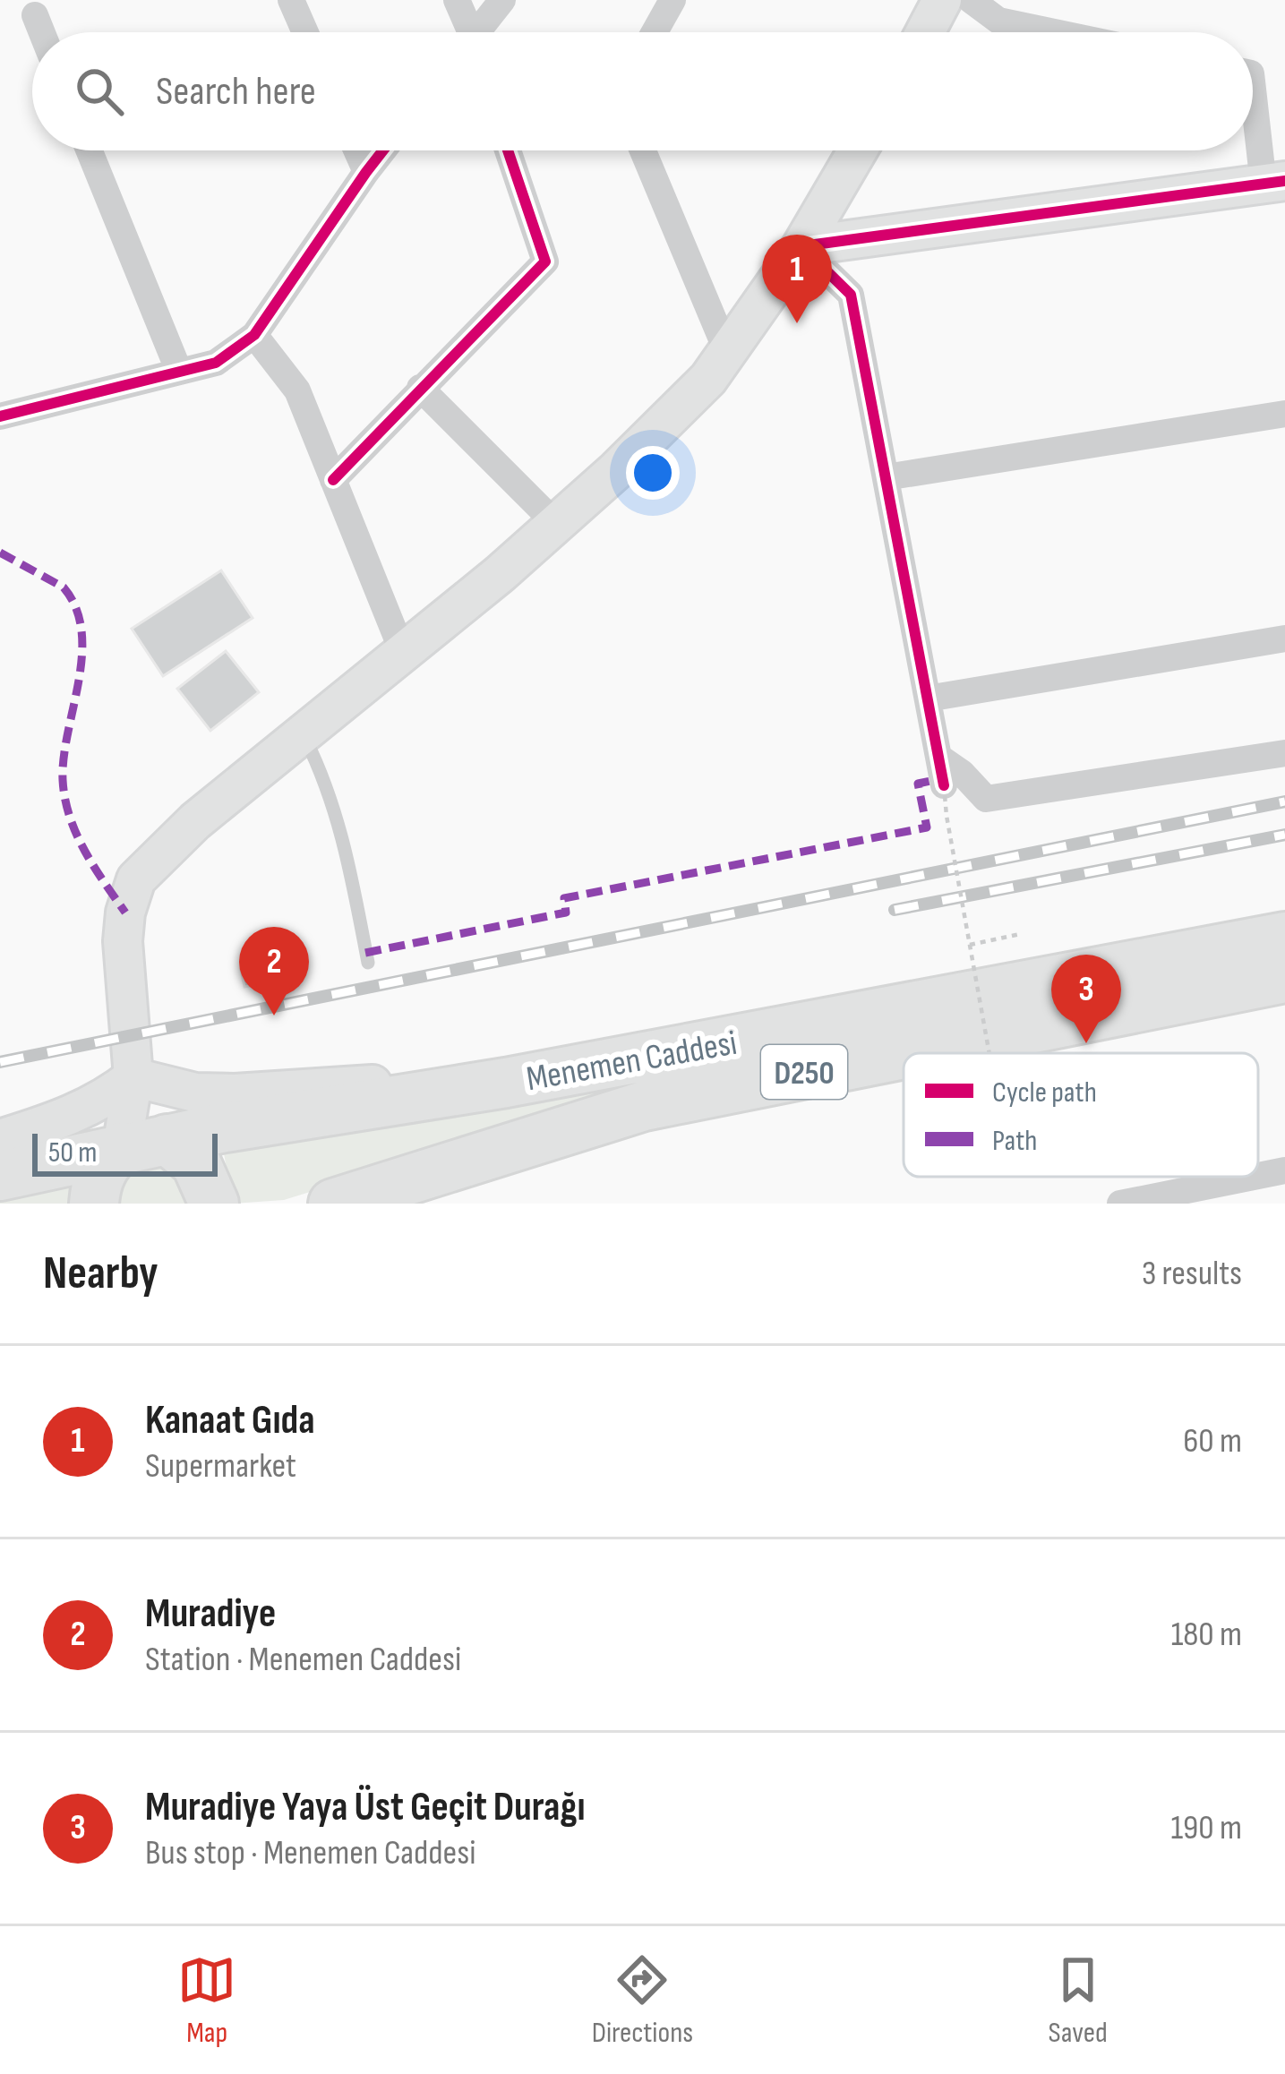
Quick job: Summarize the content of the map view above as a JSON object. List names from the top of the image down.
{
  "streets": {
    "highway": ["Menemen Caddesi", "D250"]
  },
  "legend": ["Cycle path", "Path"],
  "scale_bar": "50 m",
  "page": {
    "search": "Search here",
    "pins": ["1", "2", "3"],
    "scale": "50 m",
    "heading": ["Nearby", "3 results"],
    "list": [
      {
        "mark": "1",
        "name": "Kanaat Gıda",
        "note": "Supermarket",
        "value": "60 m"
      },
      {
        "mark": "2",
        "name": "Muradiye",
        "note": "Station · Menemen Caddesi",
        "value": "180 m"
      },
      {
        "mark": "3",
        "name": "Muradiye Yaya Üst Geçit Durağı",
        "note": "Bus stop · Menemen Caddesi",
        "value": "190 m"
      }
    ],
    "nav": ["Map", "Directions", "Saved"]
  }
}
